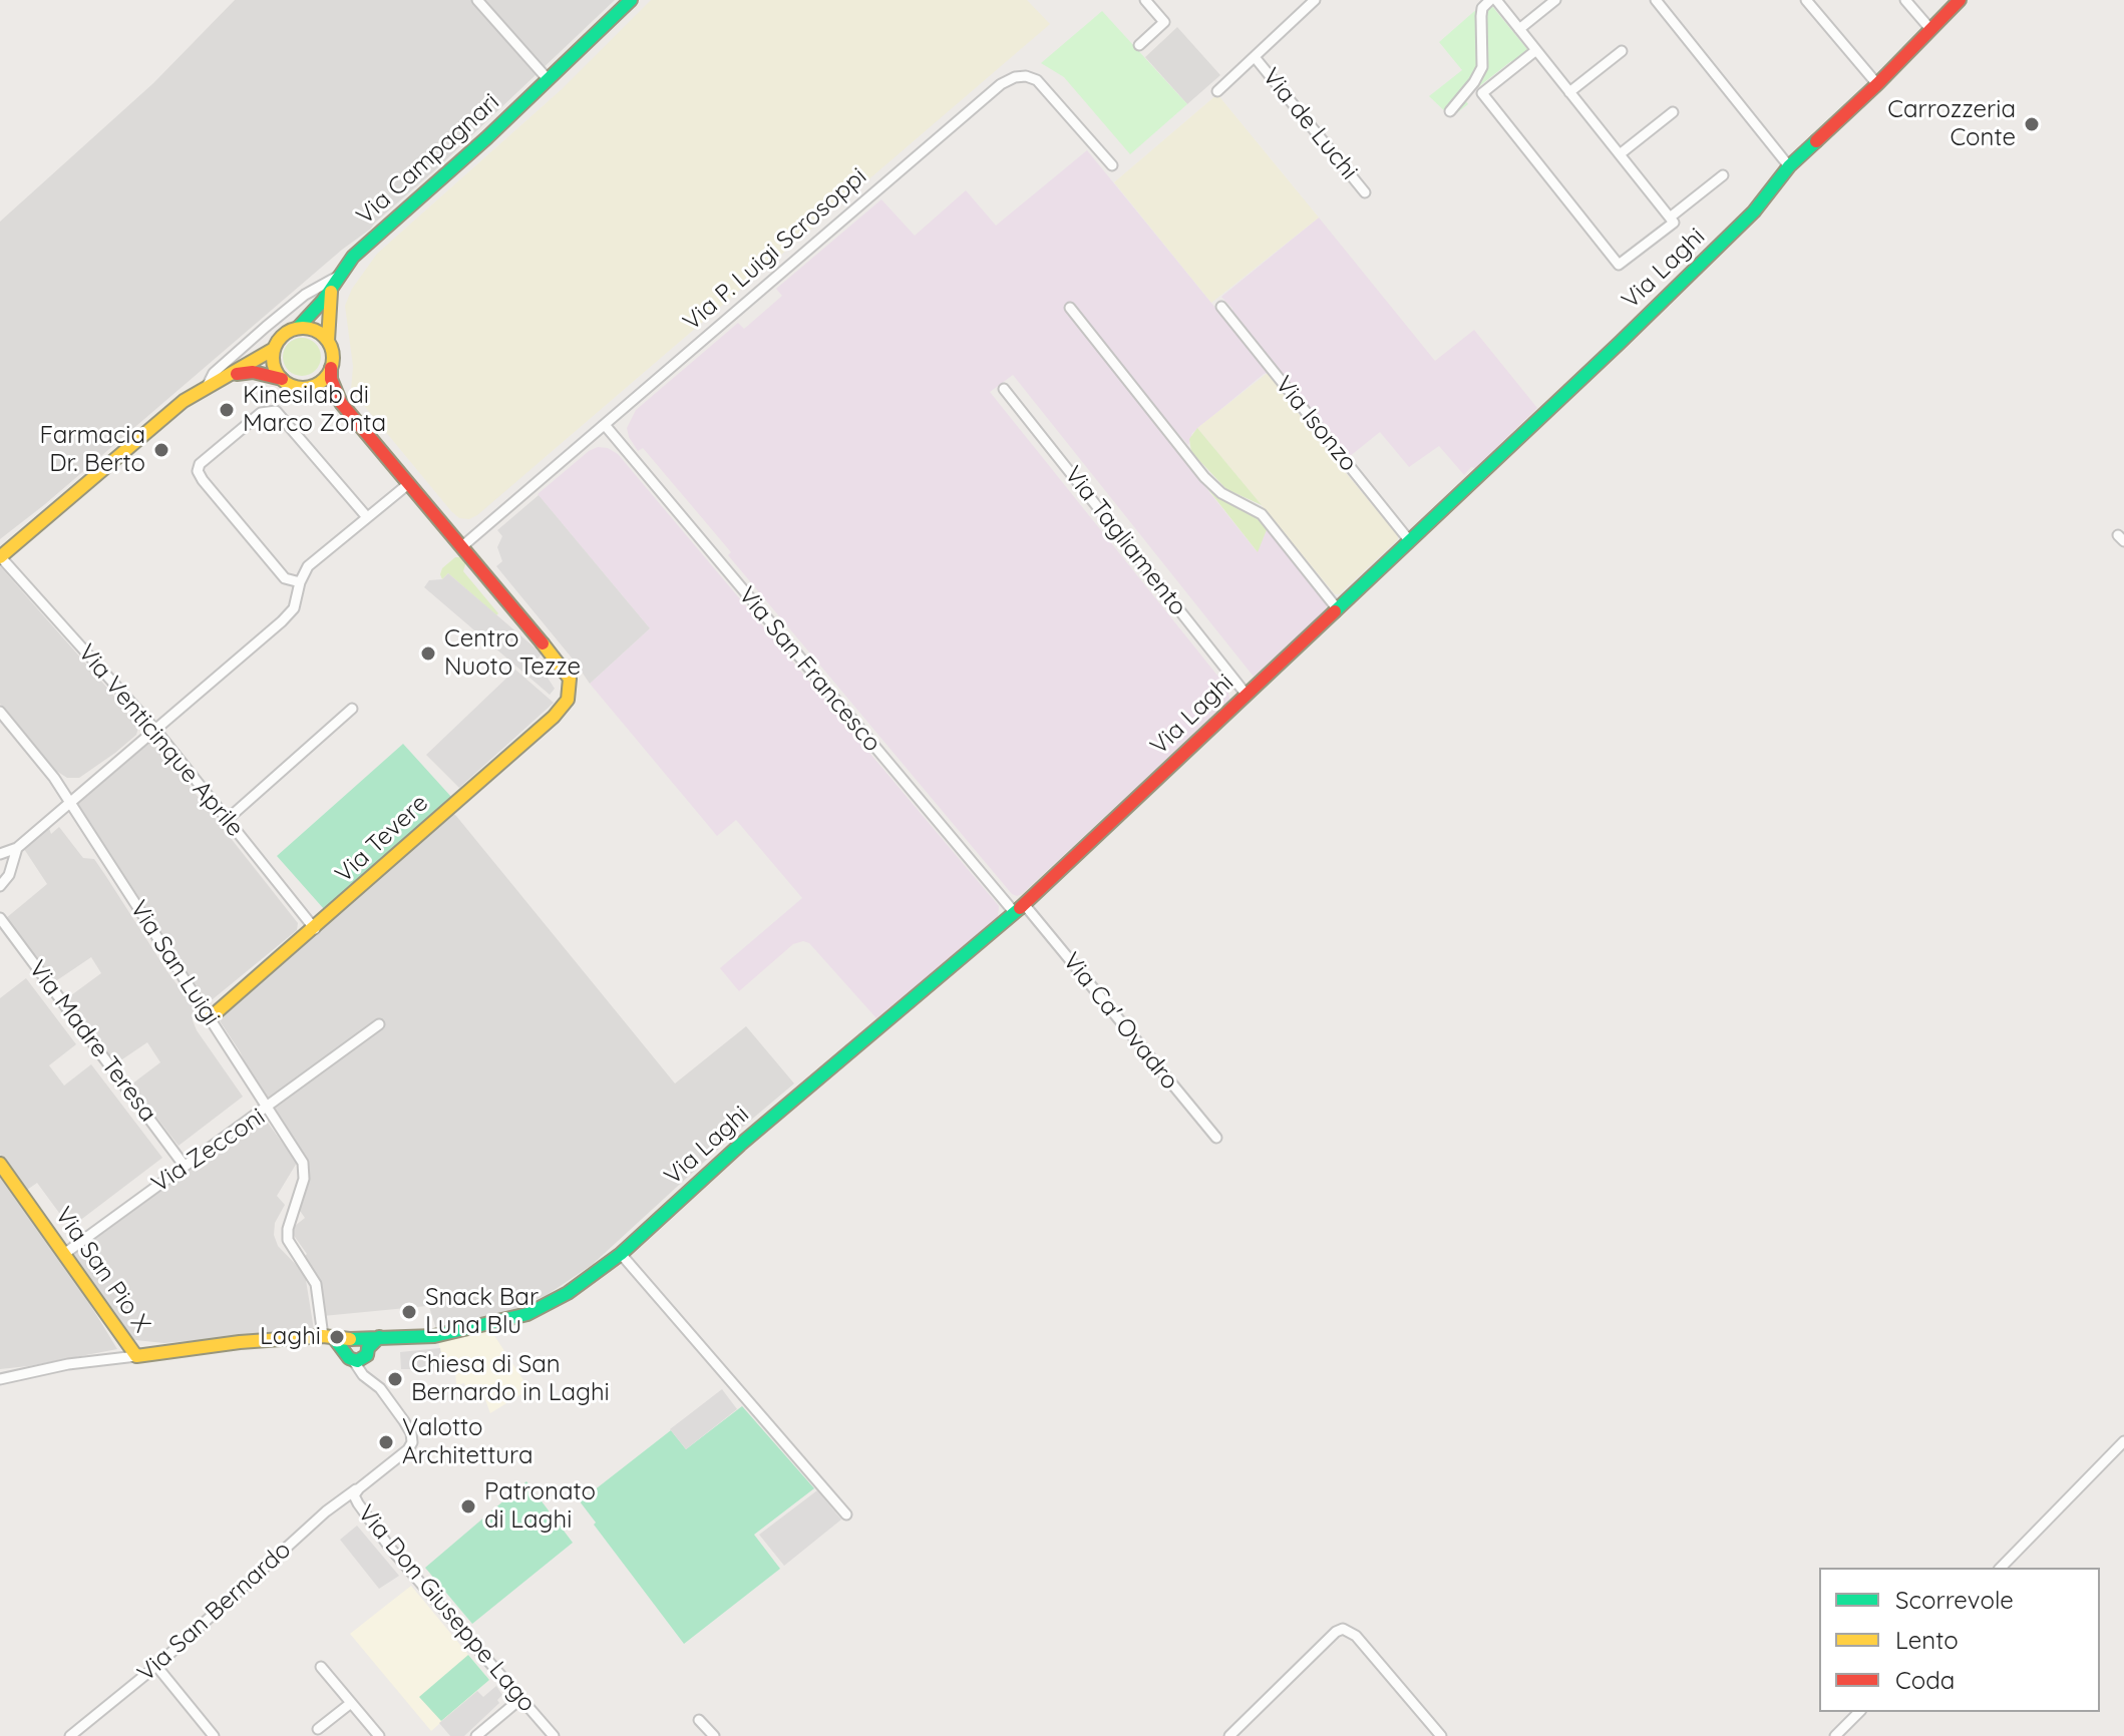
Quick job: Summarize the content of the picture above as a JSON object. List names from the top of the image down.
{
  "streets": {
    "street": [
      "Via de Luchi",
      "Via Campagnari",
      "Via P. Luigi Scrosoppi",
      "Via Laghi",
      "Via Isonzo",
      "Via Tagliamento",
      "Via San Francesco",
      "Via Venticinque Aprile",
      "Via Tevere",
      "Via San Luigi",
      "Via Ca' Ovadro",
      "Via Madre Teresa",
      "Via Zecconi",
      "Via San Pio X",
      "Via Don Giuseppe Lago",
      "Via San Bernardo"
    ]
  },
  "crossings": [
    ["Via Campagnari", "Via Venticinque Aprile"],
    ["Via P. Luigi Scrosoppi", "Via San Francesco"],
    ["Via P. Luigi Scrosoppi", "Via Tevere"],
    ["Via Laghi", "Via Isonzo"],
    ["Via Laghi", "Via Tagliamento"],
    ["Via Laghi", "Via San Francesco"],
    ["Via Laghi", "Via Ca' Ovadro"],
    ["Via Laghi", "Via San Pio X"],
    ["Via Laghi", "Via Don Giuseppe Lago"],
    ["Via San Francesco", "Via Ca' Ovadro"],
    ["Via Venticinque Aprile", "Via Tevere"],
    ["Via Tevere", "Via San Luigi"],
    ["Via San Luigi", "Via Zecconi"],
    ["Via Madre Teresa", "Via Zecconi"],
    ["Via Zecconi", "Via San Pio X"],
    ["Via San Pio X", "Via Don Giuseppe Lago"],
    ["Via Don Giuseppe Lago", "Via San Bernardo"]
  ],
  "places": [
    "Carrozzeria Conte",
    "Kinesilab di Marco Zonta",
    "Farmacia Dr. Berto",
    "Centro Nuoto Tezze",
    "Snack Bar Luna Blu",
    "Laghi",
    "Chiesa di San Bernardo in Laghi",
    "Valotto Architettura",
    "Patronato di Laghi"
  ],
  "legend": ["Scorrevole", "Lento", "Coda"]
}
